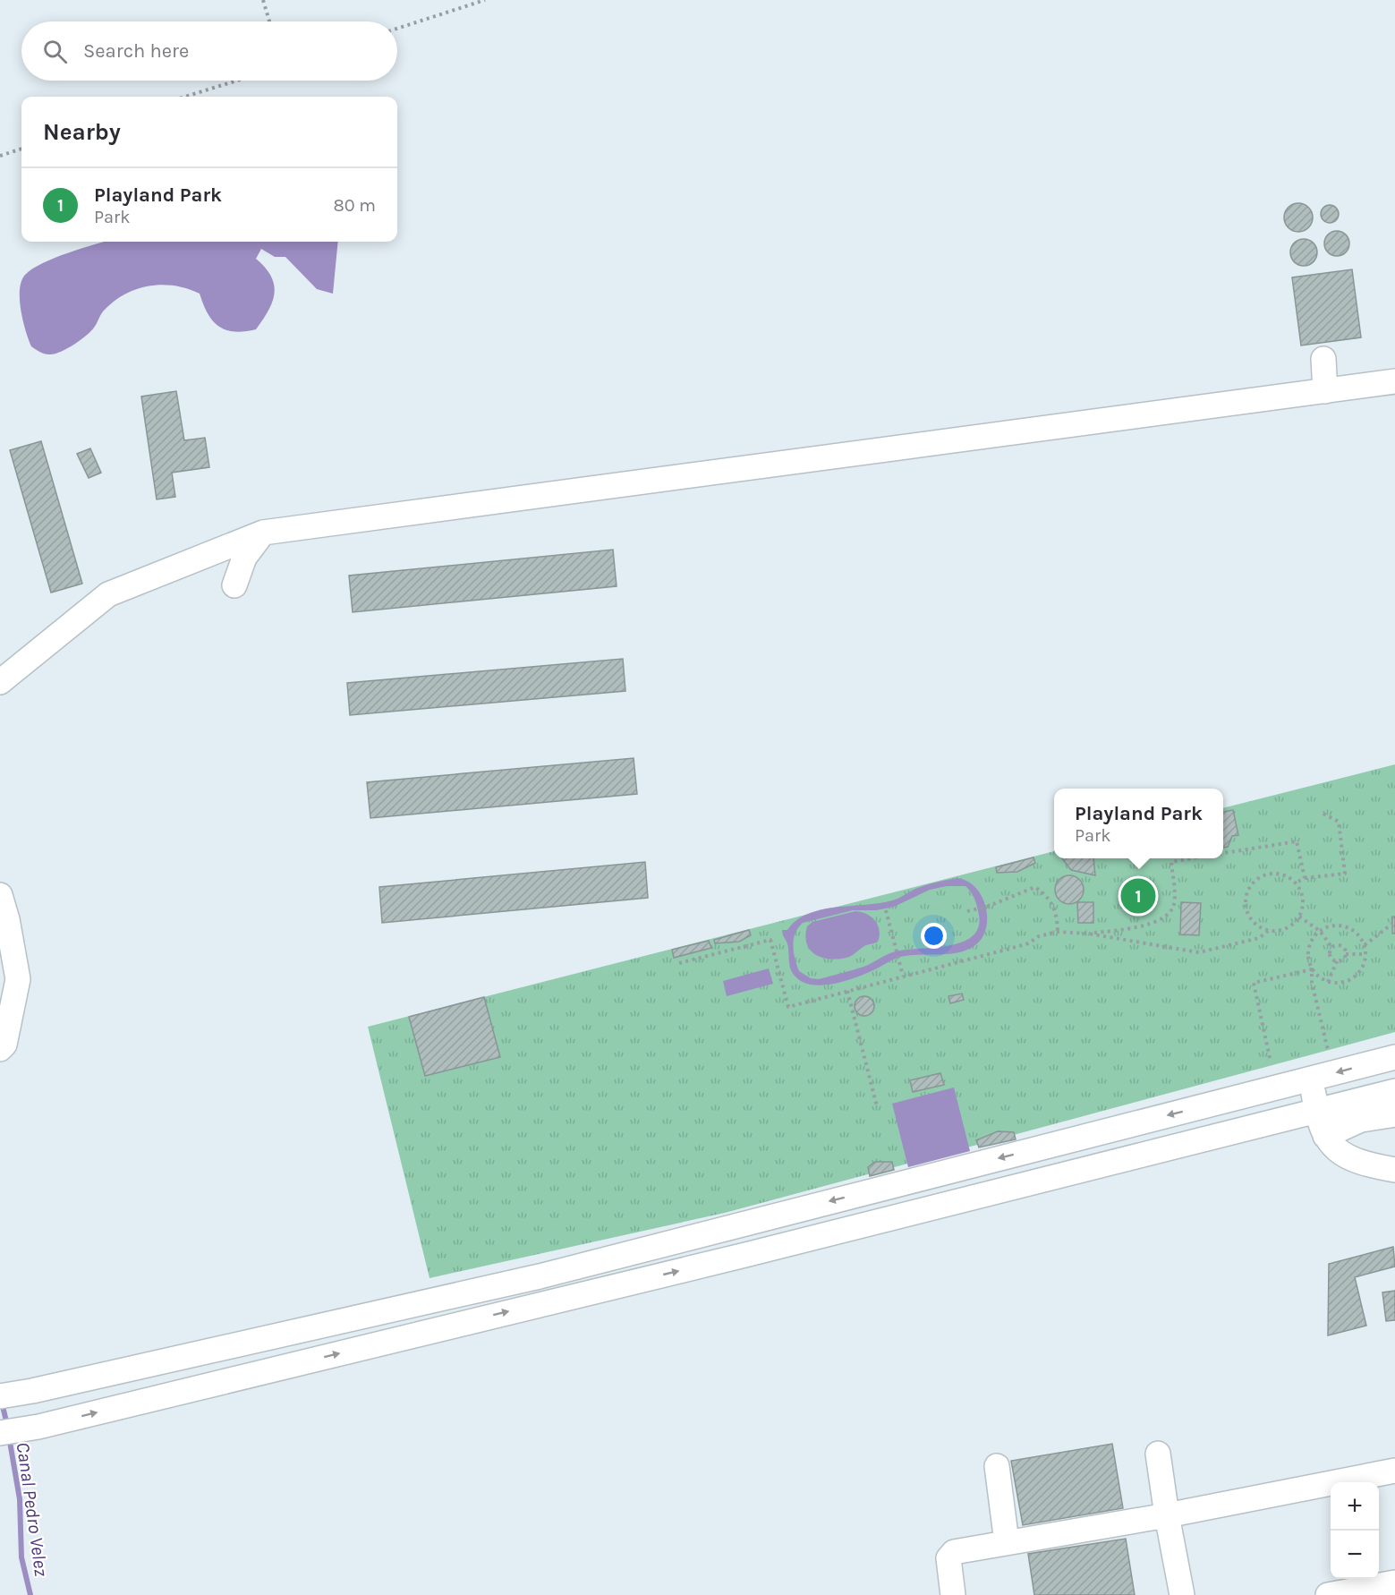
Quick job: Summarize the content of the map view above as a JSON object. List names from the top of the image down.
{
  "water": ["Canal Pedro Velez"],
  "page": {
    "search": "Search here",
    "heading": "Nearby",
    "list": [
      {
        "mark": "1",
        "name": "Playland Park",
        "note": "Park",
        "value": "80 m"
      }
    ],
    "popup": ["Playland Park", "Park"],
    "pins": "1",
    "map_buttons": ["+", "−"]
  }
}
